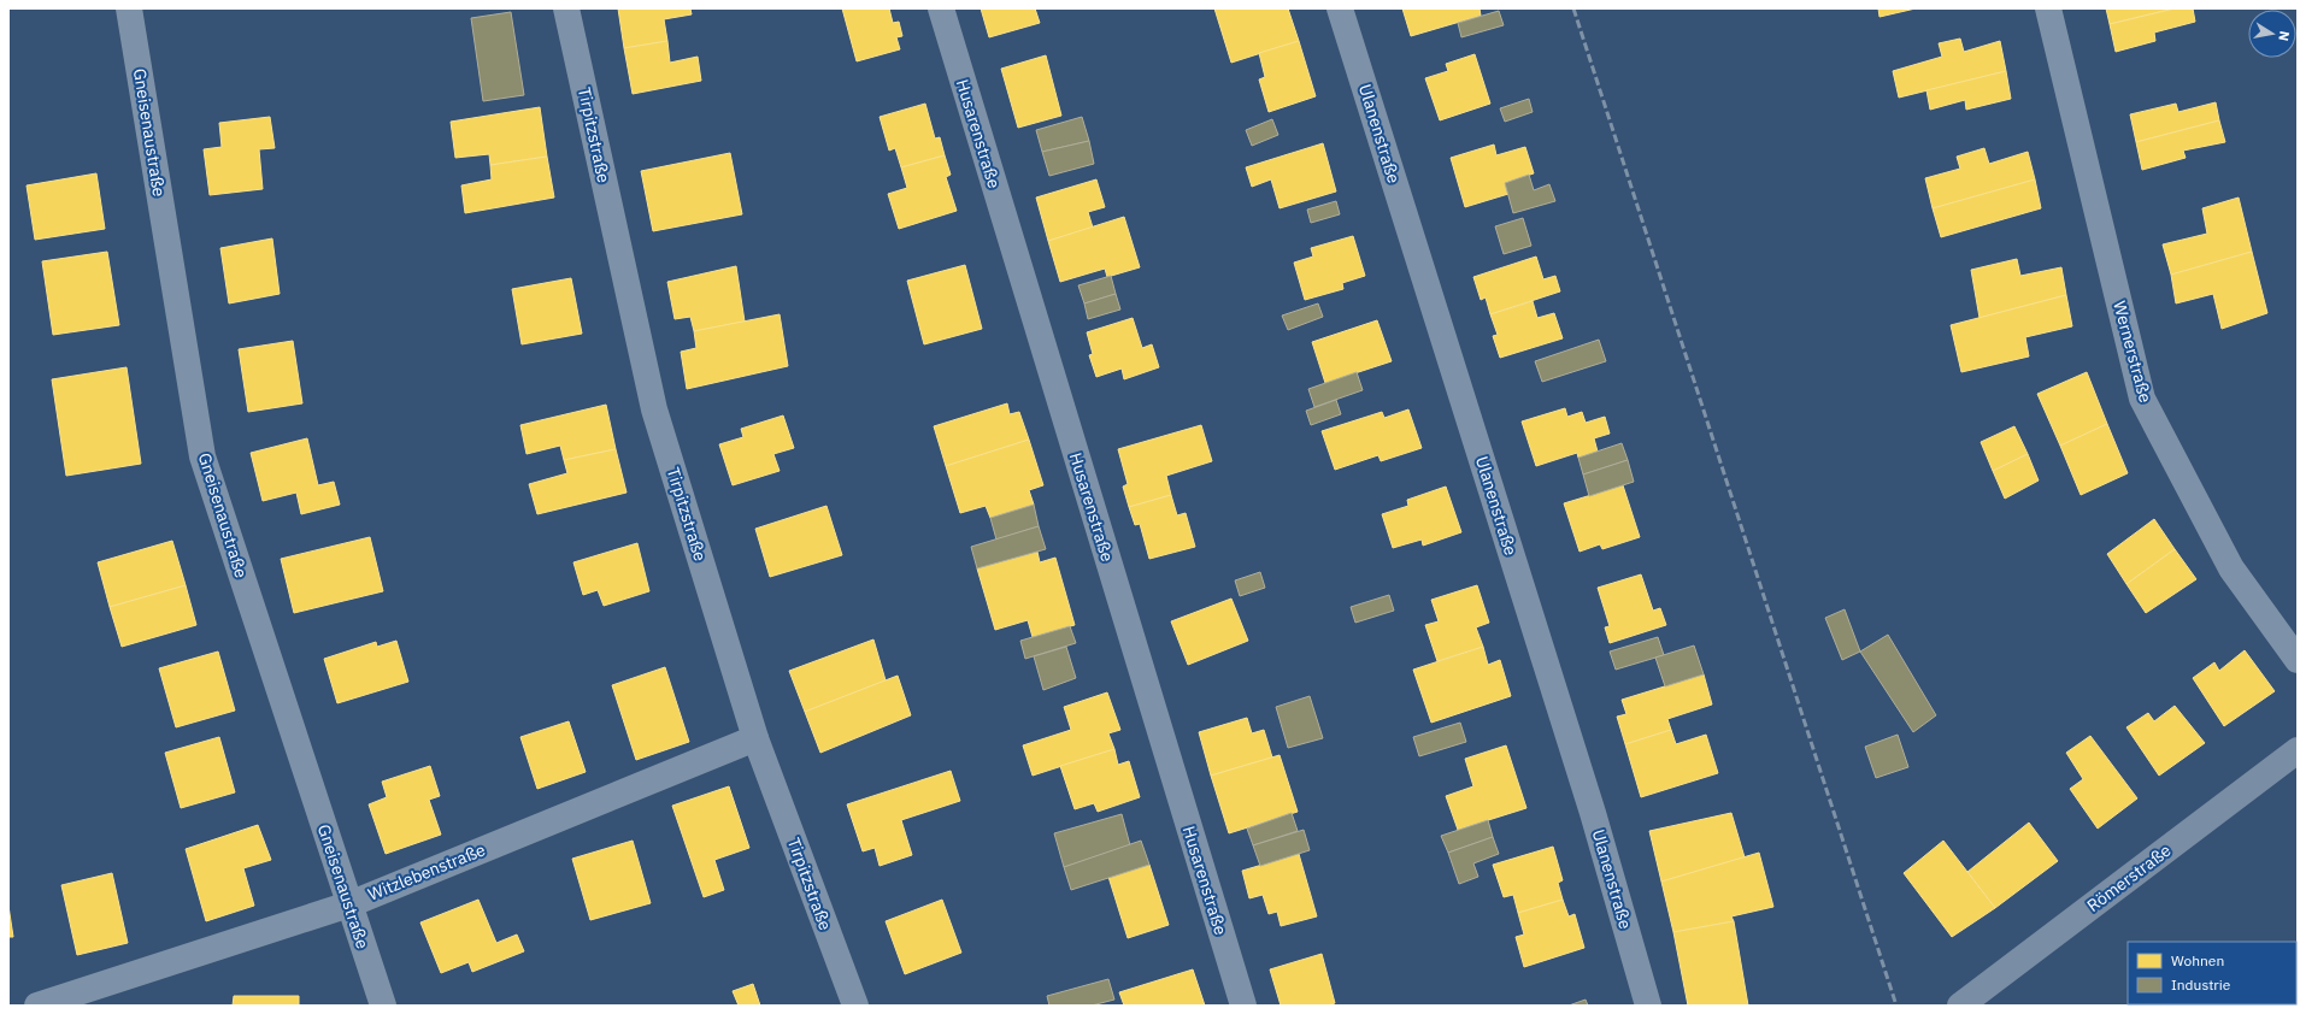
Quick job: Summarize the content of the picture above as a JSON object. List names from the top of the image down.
{
  "streets": {
    "main road": ["Römerstraße"],
    "street": [
      "Gneisenaustraße",
      "Husarenstraße",
      "Ulanenstraße",
      "Tirpitzstraße",
      "Wernerstraße",
      "Witzlebenstraße"
    ]
  },
  "crossings": [
    ["Gneisenaustraße", "Witzlebenstraße"],
    ["Tirpitzstraße", "Witzlebenstraße"]
  ],
  "legend": ["Wohnen", "Industrie"],
  "north": "right"
}
